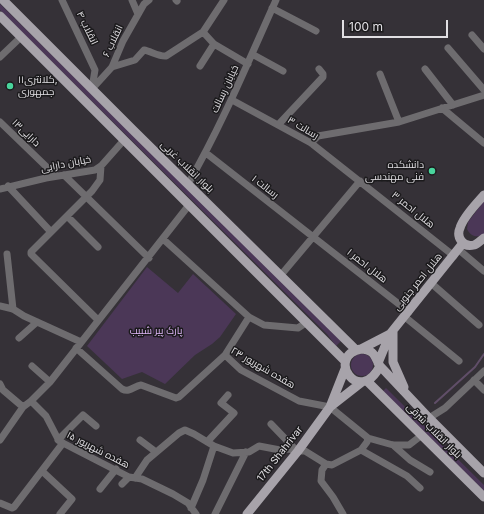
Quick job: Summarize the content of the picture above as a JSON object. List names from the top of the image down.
{
  "streets": {
    "main road": [
      "بلوار انقلاب غربی",
      "هلال احمر جنوبی",
      "بلوار انقلاب شرقی",
      "17th Shahrivar"
    ],
    "street": [
      "انقلاب ۴",
      "انقلاب ۶",
      "خیابان رسالت",
      "رسالت ۳",
      "دارایی۱۳",
      "خیابان دارایی",
      "رسالت ۱",
      "هلال احمر ۳",
      "هلال احمر ۱",
      "هفده شهریور ۲۳",
      "هفده شهریور ۱۵"
    ]
  },
  "crossings": [
    ["انقلاب ۴", "انقلاب ۶"],
    ["انقلاب ۴", "بلوار انقلاب غربی"],
    ["انقلاب ۶", "بلوار انقلاب غربی"],
    ["خیابان رسالت", "رسالت ۳"],
    ["خیابان رسالت", "بلوار انقلاب غربی"],
    ["خیابان رسالت", "رسالت ۱"],
    ["رسالت ۳", "هلال احمر ۳"],
    ["دارایی۱۳", "خیابان دارایی"],
    ["بلوار انقلاب غربی", "هلال احمر جنوبی"],
    ["بلوار انقلاب غربی", "بلوار انقلاب شرقی"],
    ["رسالت ۱", "هلال احمر ۱"],
    ["هلال احمر ۳", "هلال احمر جنوبی"],
    ["هلال احمر ۱", "هلال احمر جنوبی"],
    ["هلال احمر جنوبی", "بلوار انقلاب شرقی"],
    ["هفده شهریور ۲۳", "17th Shahrivar"]
  ],
  "parks": ["پارک پیر شبیب"],
  "places": ["کلانتری۱۱, جمهوری", "دانشکده فنی مهندسی"],
  "scale_bar": "100 m"
}
